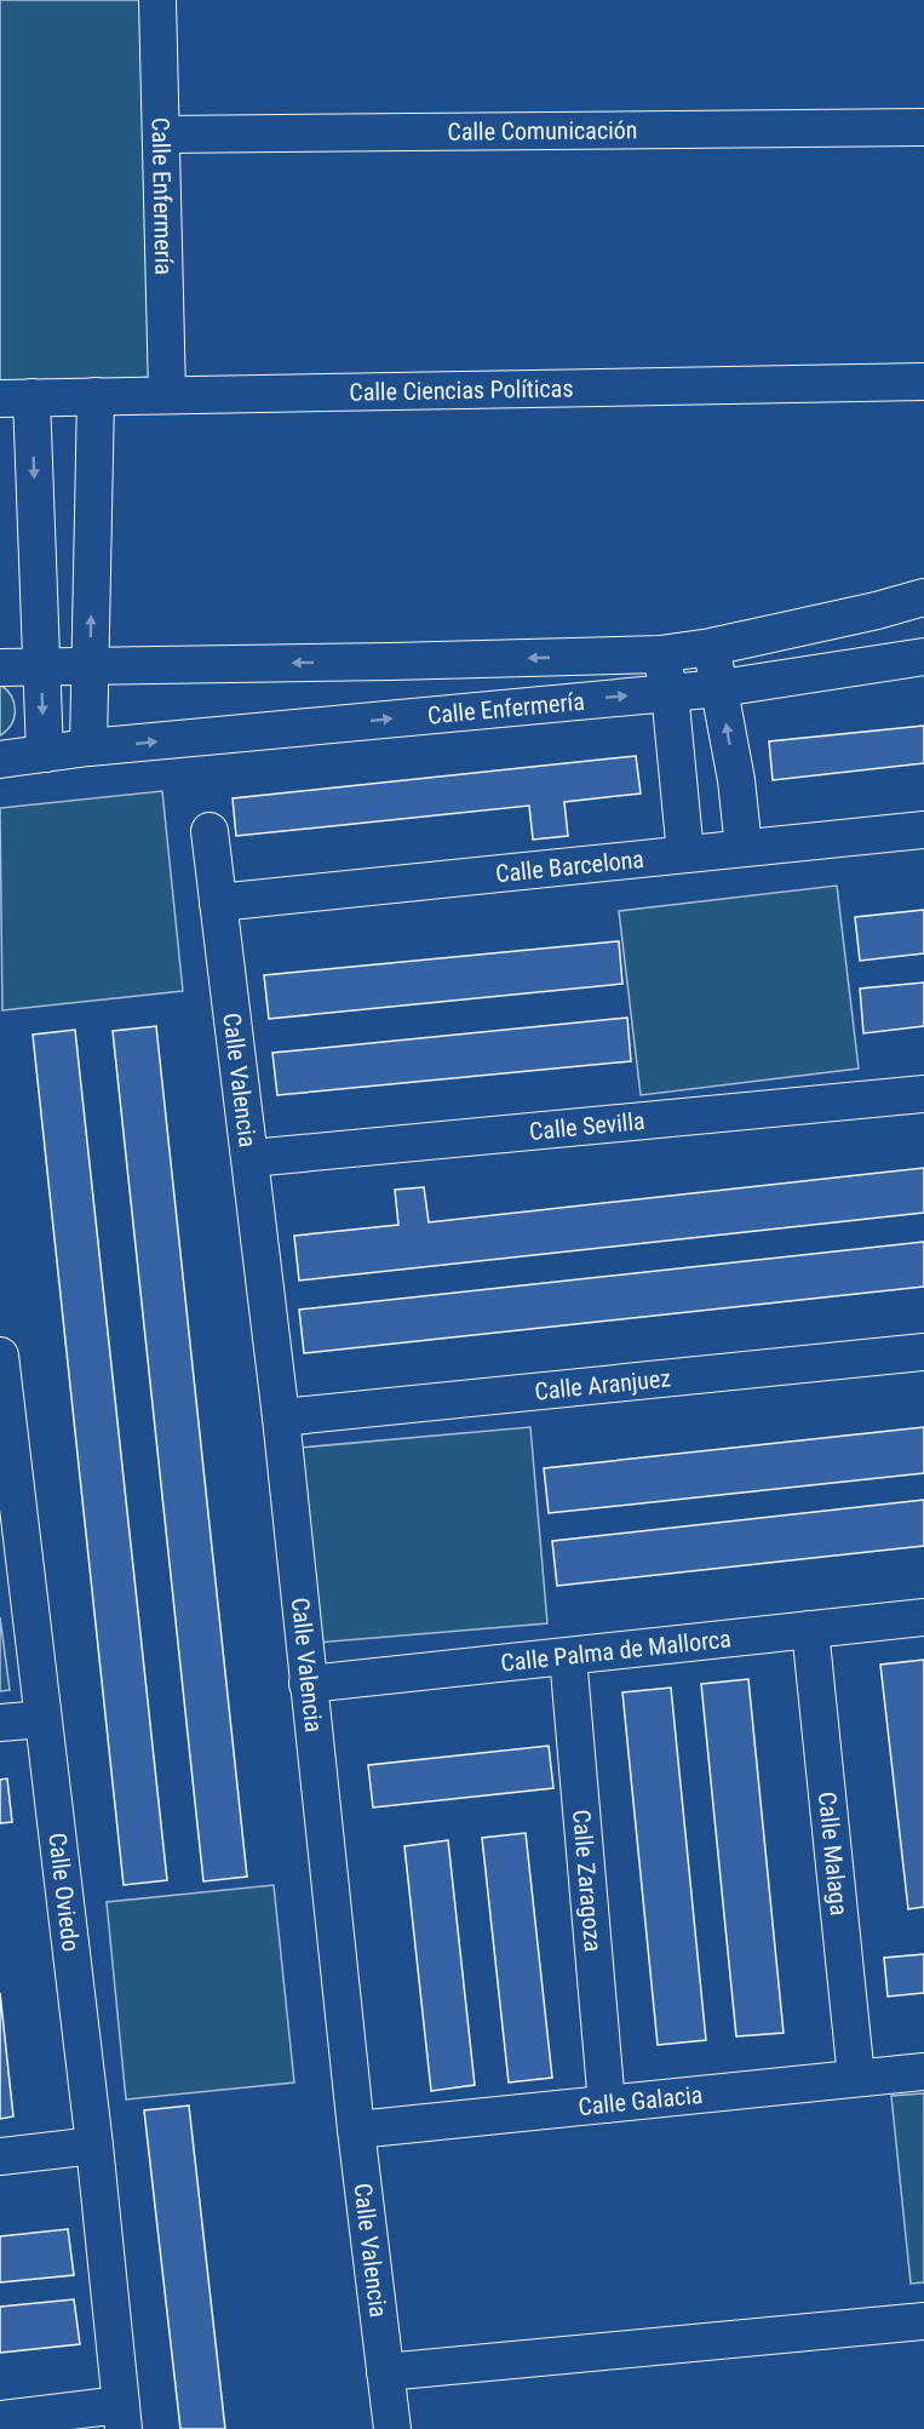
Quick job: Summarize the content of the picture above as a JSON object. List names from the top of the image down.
{
  "streets": {
    "street": [
      "Calle Comunicación",
      "Calle Enfermería",
      "Calle Ciencias Políticas",
      "Calle Barcelona",
      "Calle Valencia",
      "Calle Sevilla",
      "Calle Aranjuez",
      "Calle Palma de Mallorca",
      "Calle Malaga",
      "Calle Zaragoza",
      "Calle Oviedo",
      "Calle Galacia"
    ]
  },
  "crossings": [
    ["Calle Comunicación", "Calle Enfermería"],
    ["Calle Enfermería", "Calle Ciencias Políticas"],
    ["Calle Barcelona", "Calle Valencia"],
    ["Calle Valencia", "Calle Sevilla"],
    ["Calle Valencia", "Calle Aranjuez"],
    ["Calle Valencia", "Calle Palma de Mallorca"],
    ["Calle Valencia", "Calle Galacia"],
    ["Calle Palma de Mallorca", "Calle Malaga"],
    ["Calle Palma de Mallorca", "Calle Zaragoza"],
    ["Calle Malaga", "Calle Galacia"],
    ["Calle Zaragoza", "Calle Galacia"]
  ]
}
